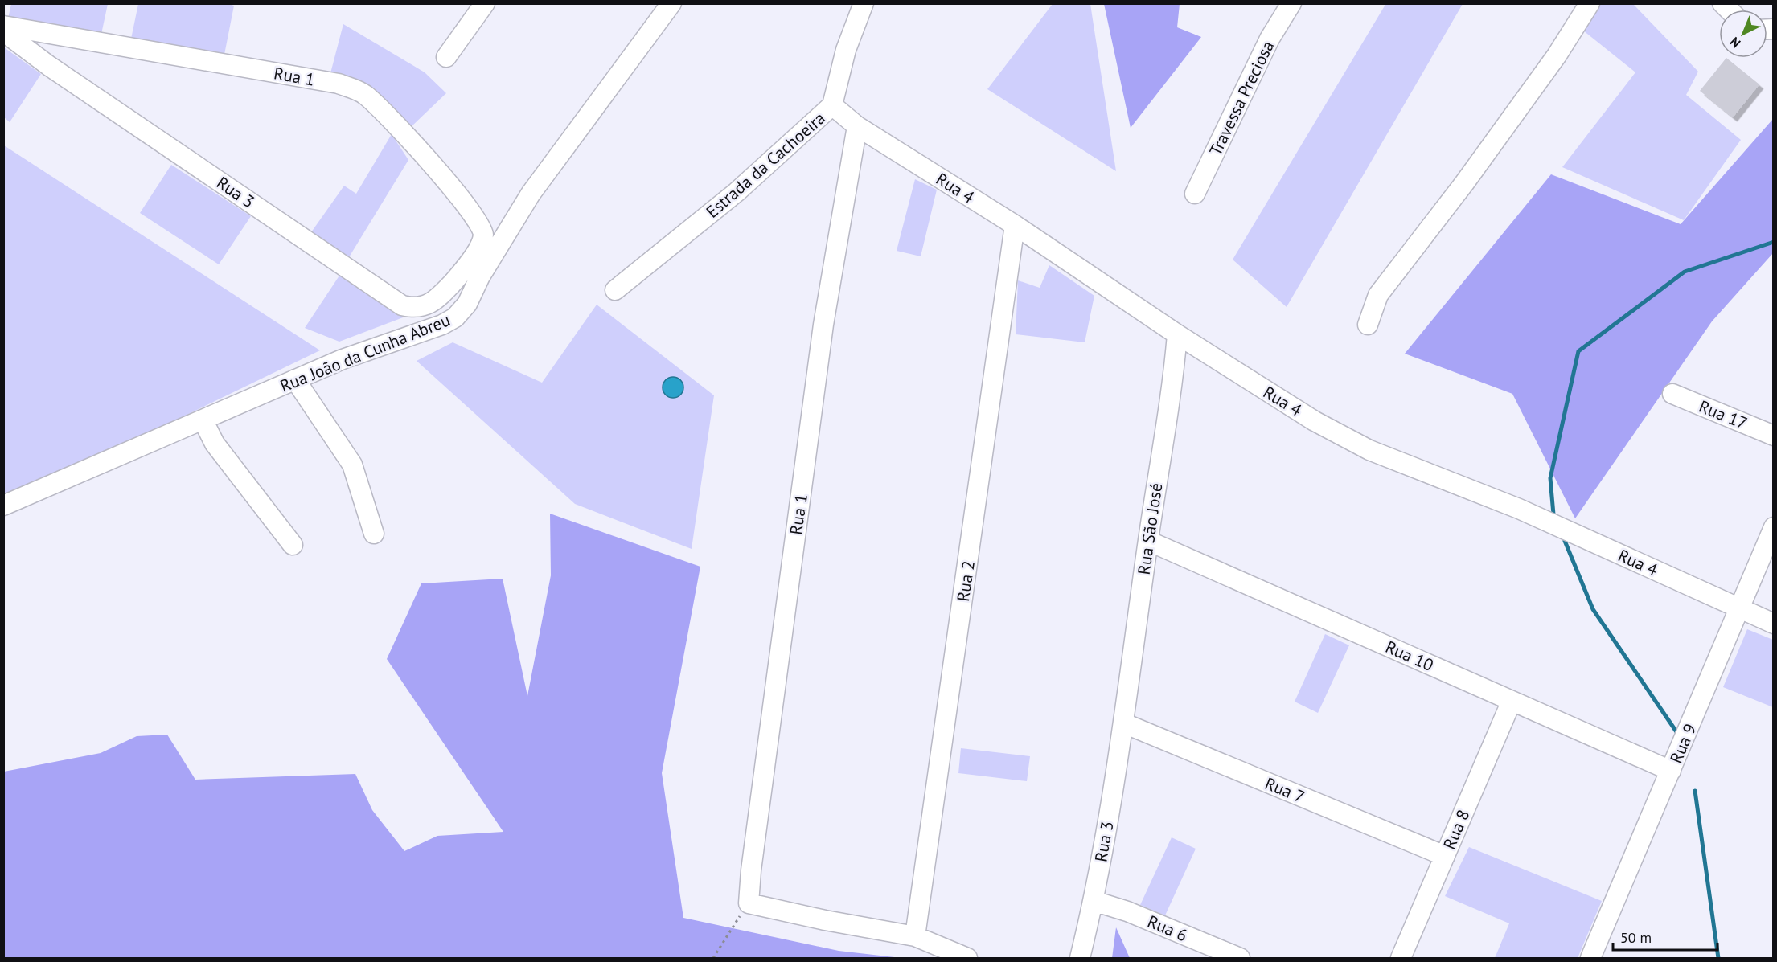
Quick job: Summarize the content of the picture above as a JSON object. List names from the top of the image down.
{
  "streets": {
    "street": [
      "Rua 1",
      "Travessa Preciosa",
      "Estrada da Cachoeira",
      "Rua 4",
      "Rua 3",
      "Rua João da Cunha Abreu",
      "Rua 17",
      "Rua São José",
      "Rua 2",
      "Rua 10",
      "Rua 9",
      "Rua 7",
      "Rua 8",
      "Rua 6"
    ]
  },
  "crossings": [
    ["Rua 1", "Rua 4"],
    ["Rua 1", "Rua 3"],
    ["Rua 1", "Rua João da Cunha Abreu"],
    ["Estrada da Cachoeira", "Rua 4"],
    ["Rua 4", "Rua São José"],
    ["Rua 4", "Rua 2"],
    ["Rua 4", "Rua 9"],
    ["Rua 3", "Rua João da Cunha Abreu"],
    ["Rua 3", "Rua São José"],
    ["Rua 3", "Rua 7"],
    ["Rua 3", "Rua 6"],
    ["Rua São José", "Rua 10"],
    ["Rua São José", "Rua 7"],
    ["Rua 10", "Rua 9"],
    ["Rua 10", "Rua 8"],
    ["Rua 7", "Rua 8"]
  ],
  "scale_bar": "50 m",
  "north": "bottom left"
}
